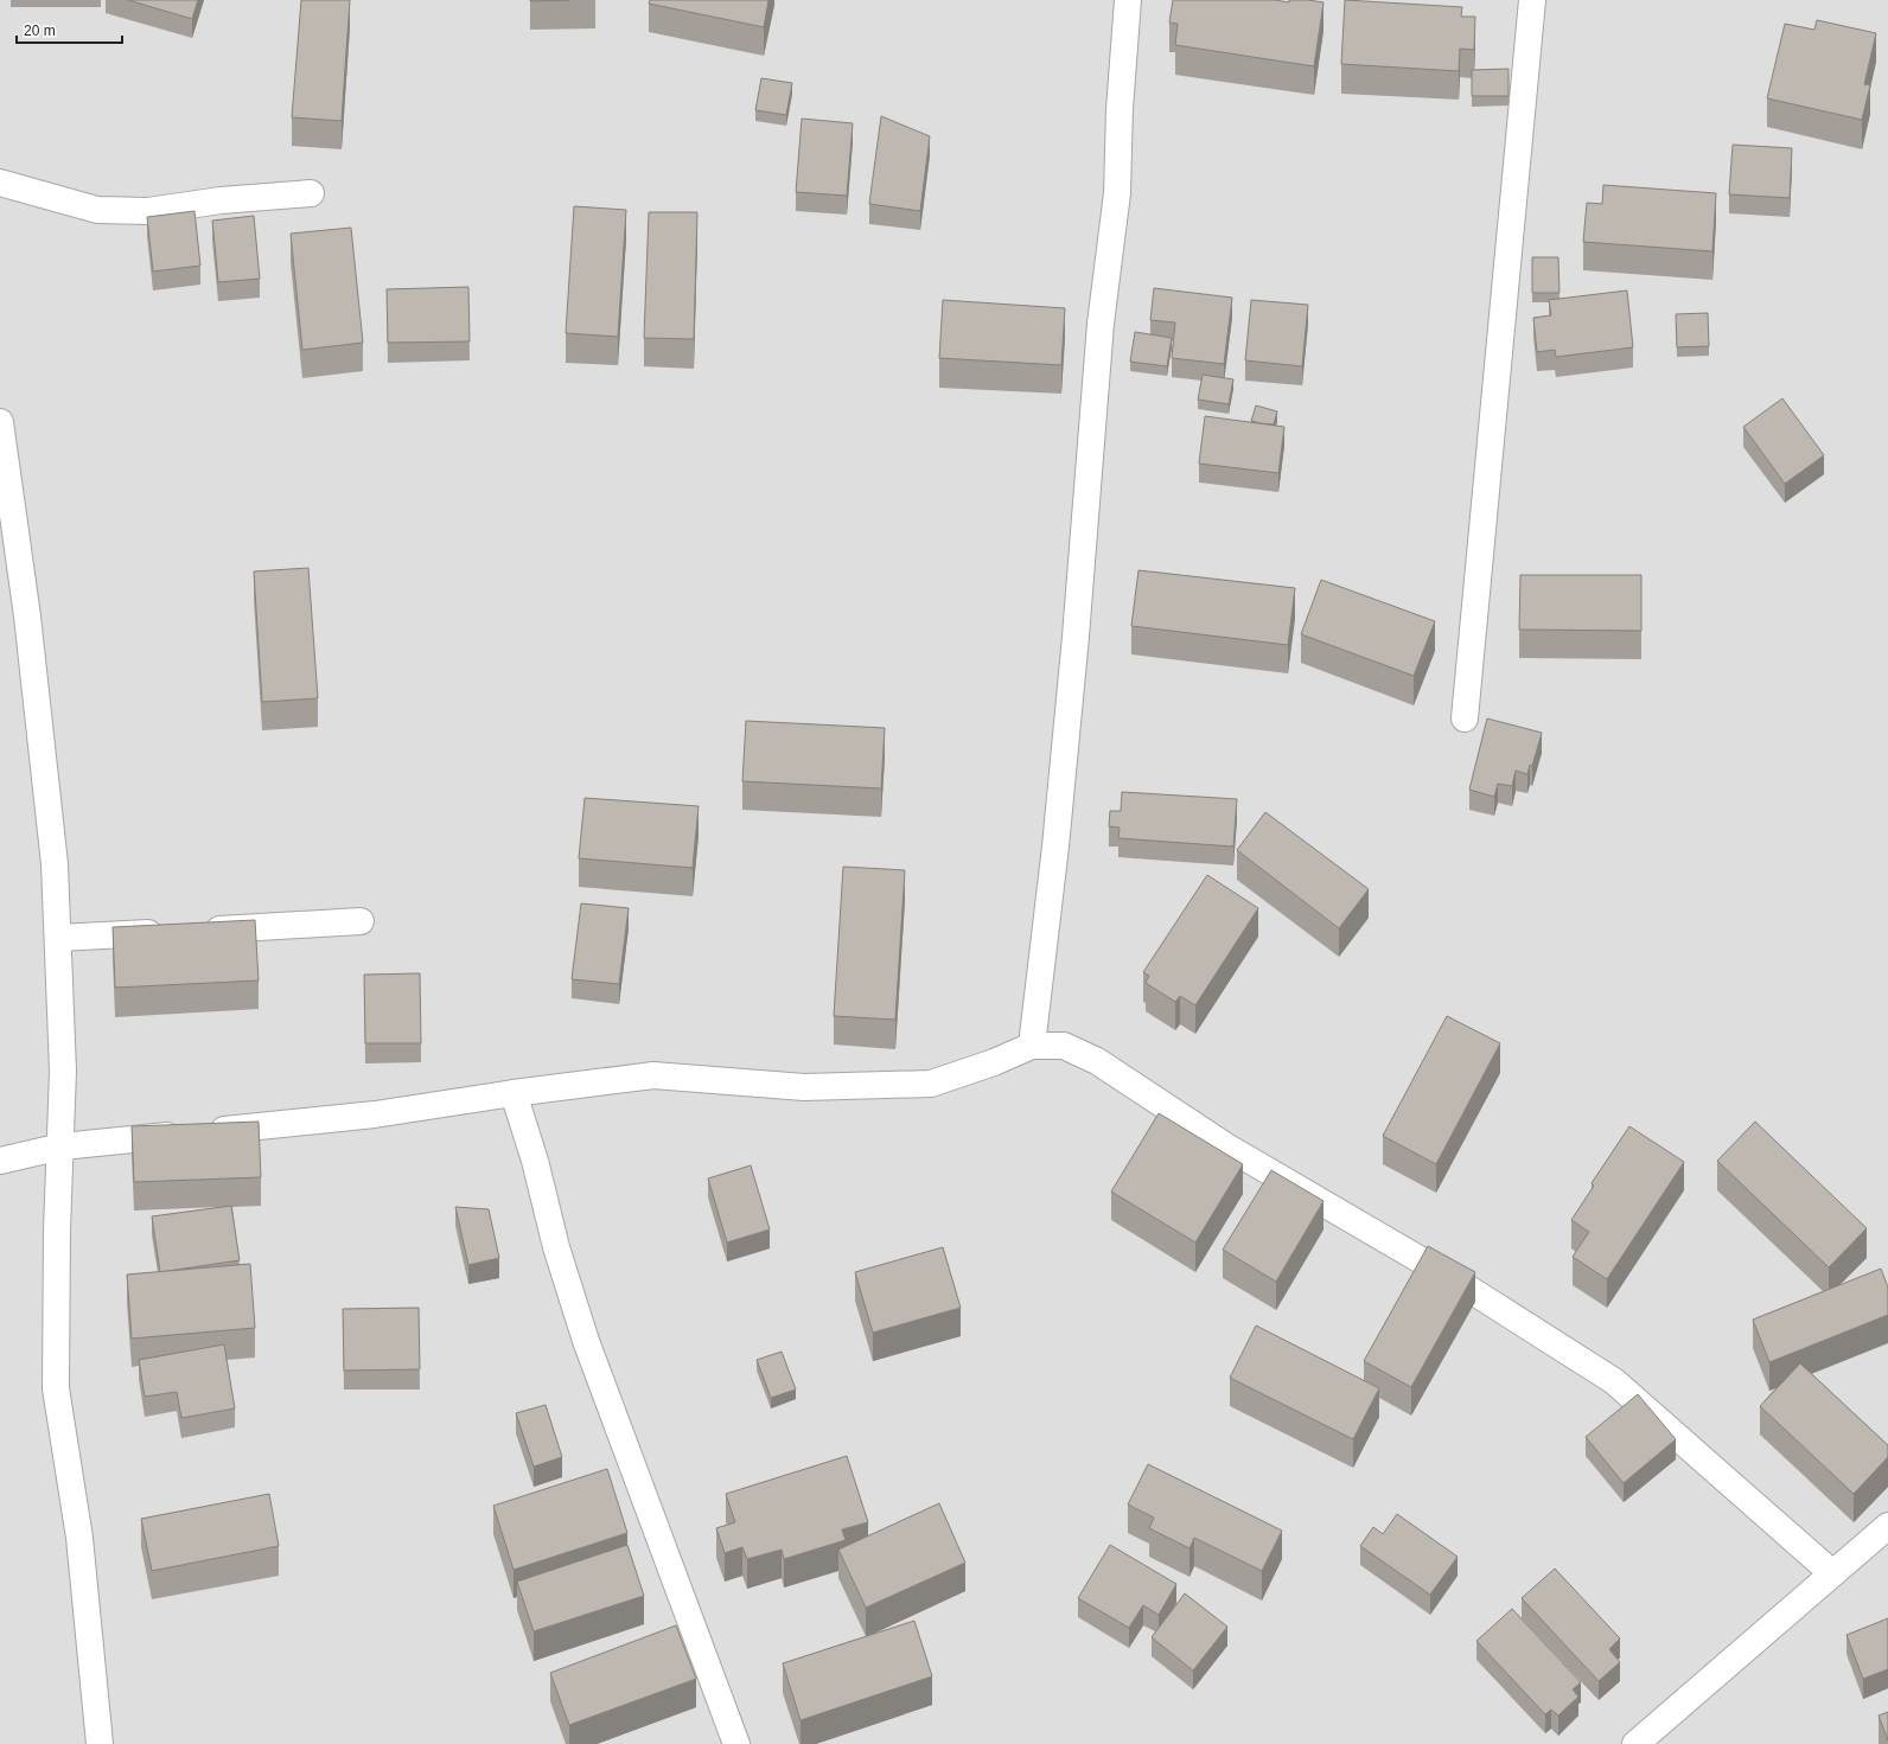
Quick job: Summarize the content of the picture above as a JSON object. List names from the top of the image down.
{
  "scale_bar": "20 m"
}
